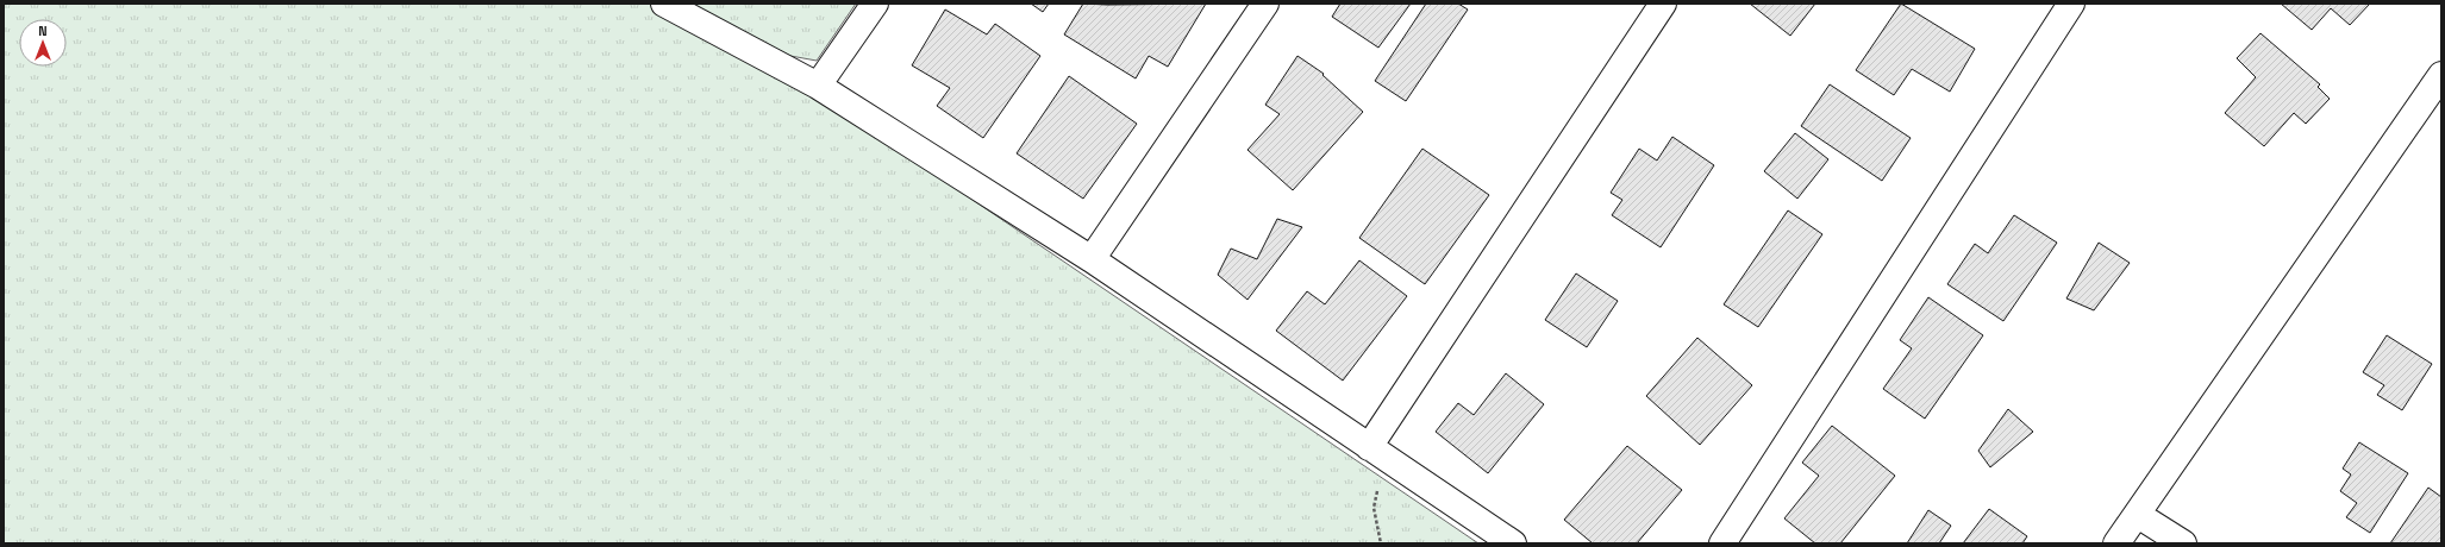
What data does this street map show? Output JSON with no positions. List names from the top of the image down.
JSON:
{
  "north": "top"
}
